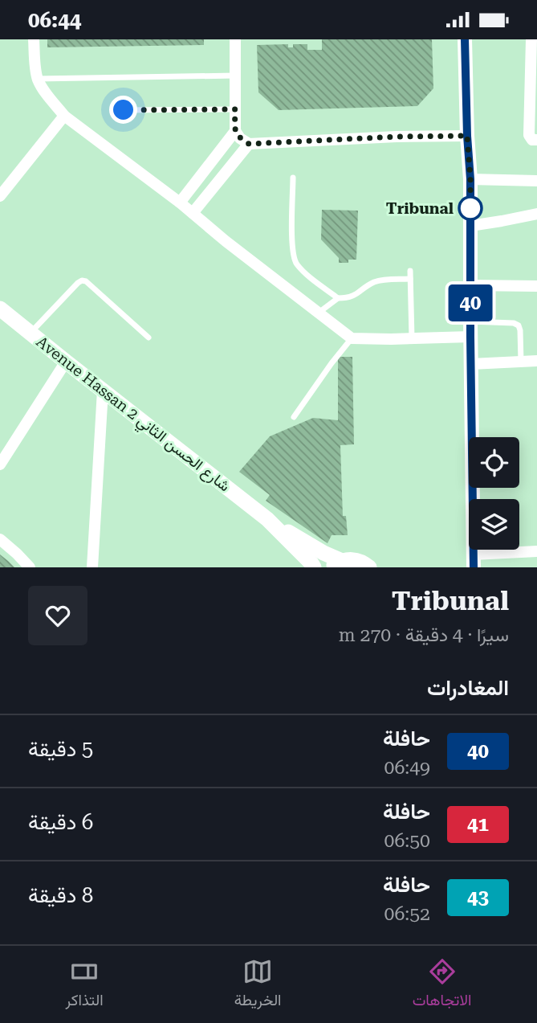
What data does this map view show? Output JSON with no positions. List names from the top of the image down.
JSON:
{
  "streets": {
    "main road": ["Avenue Hassan 2 شارع الحسن الثاني"]
  },
  "places": ["Tribunal"],
  "lines": ["bus line 40"],
  "page": {
    "status": "06:44",
    "on_map": "40",
    "heading": [
      ["Tribunal", "سيرًا · 4 دقيقة · 270 m"],
      "المغادرات"
    ],
    "list": [
      {
        "mark": "40",
        "name": "حافلة",
        "note": "06:49",
        "value": "5 دقيقة"
      },
      {
        "mark": "41",
        "name": "حافلة",
        "note": "06:50",
        "value": "6 دقيقة"
      },
      {
        "mark": "43",
        "name": "حافلة",
        "note": "06:52",
        "value": "8 دقيقة"
      }
    ],
    "tabs": ["الاتجاهات", "الخريطة", "التذاكر"]
  }
}
